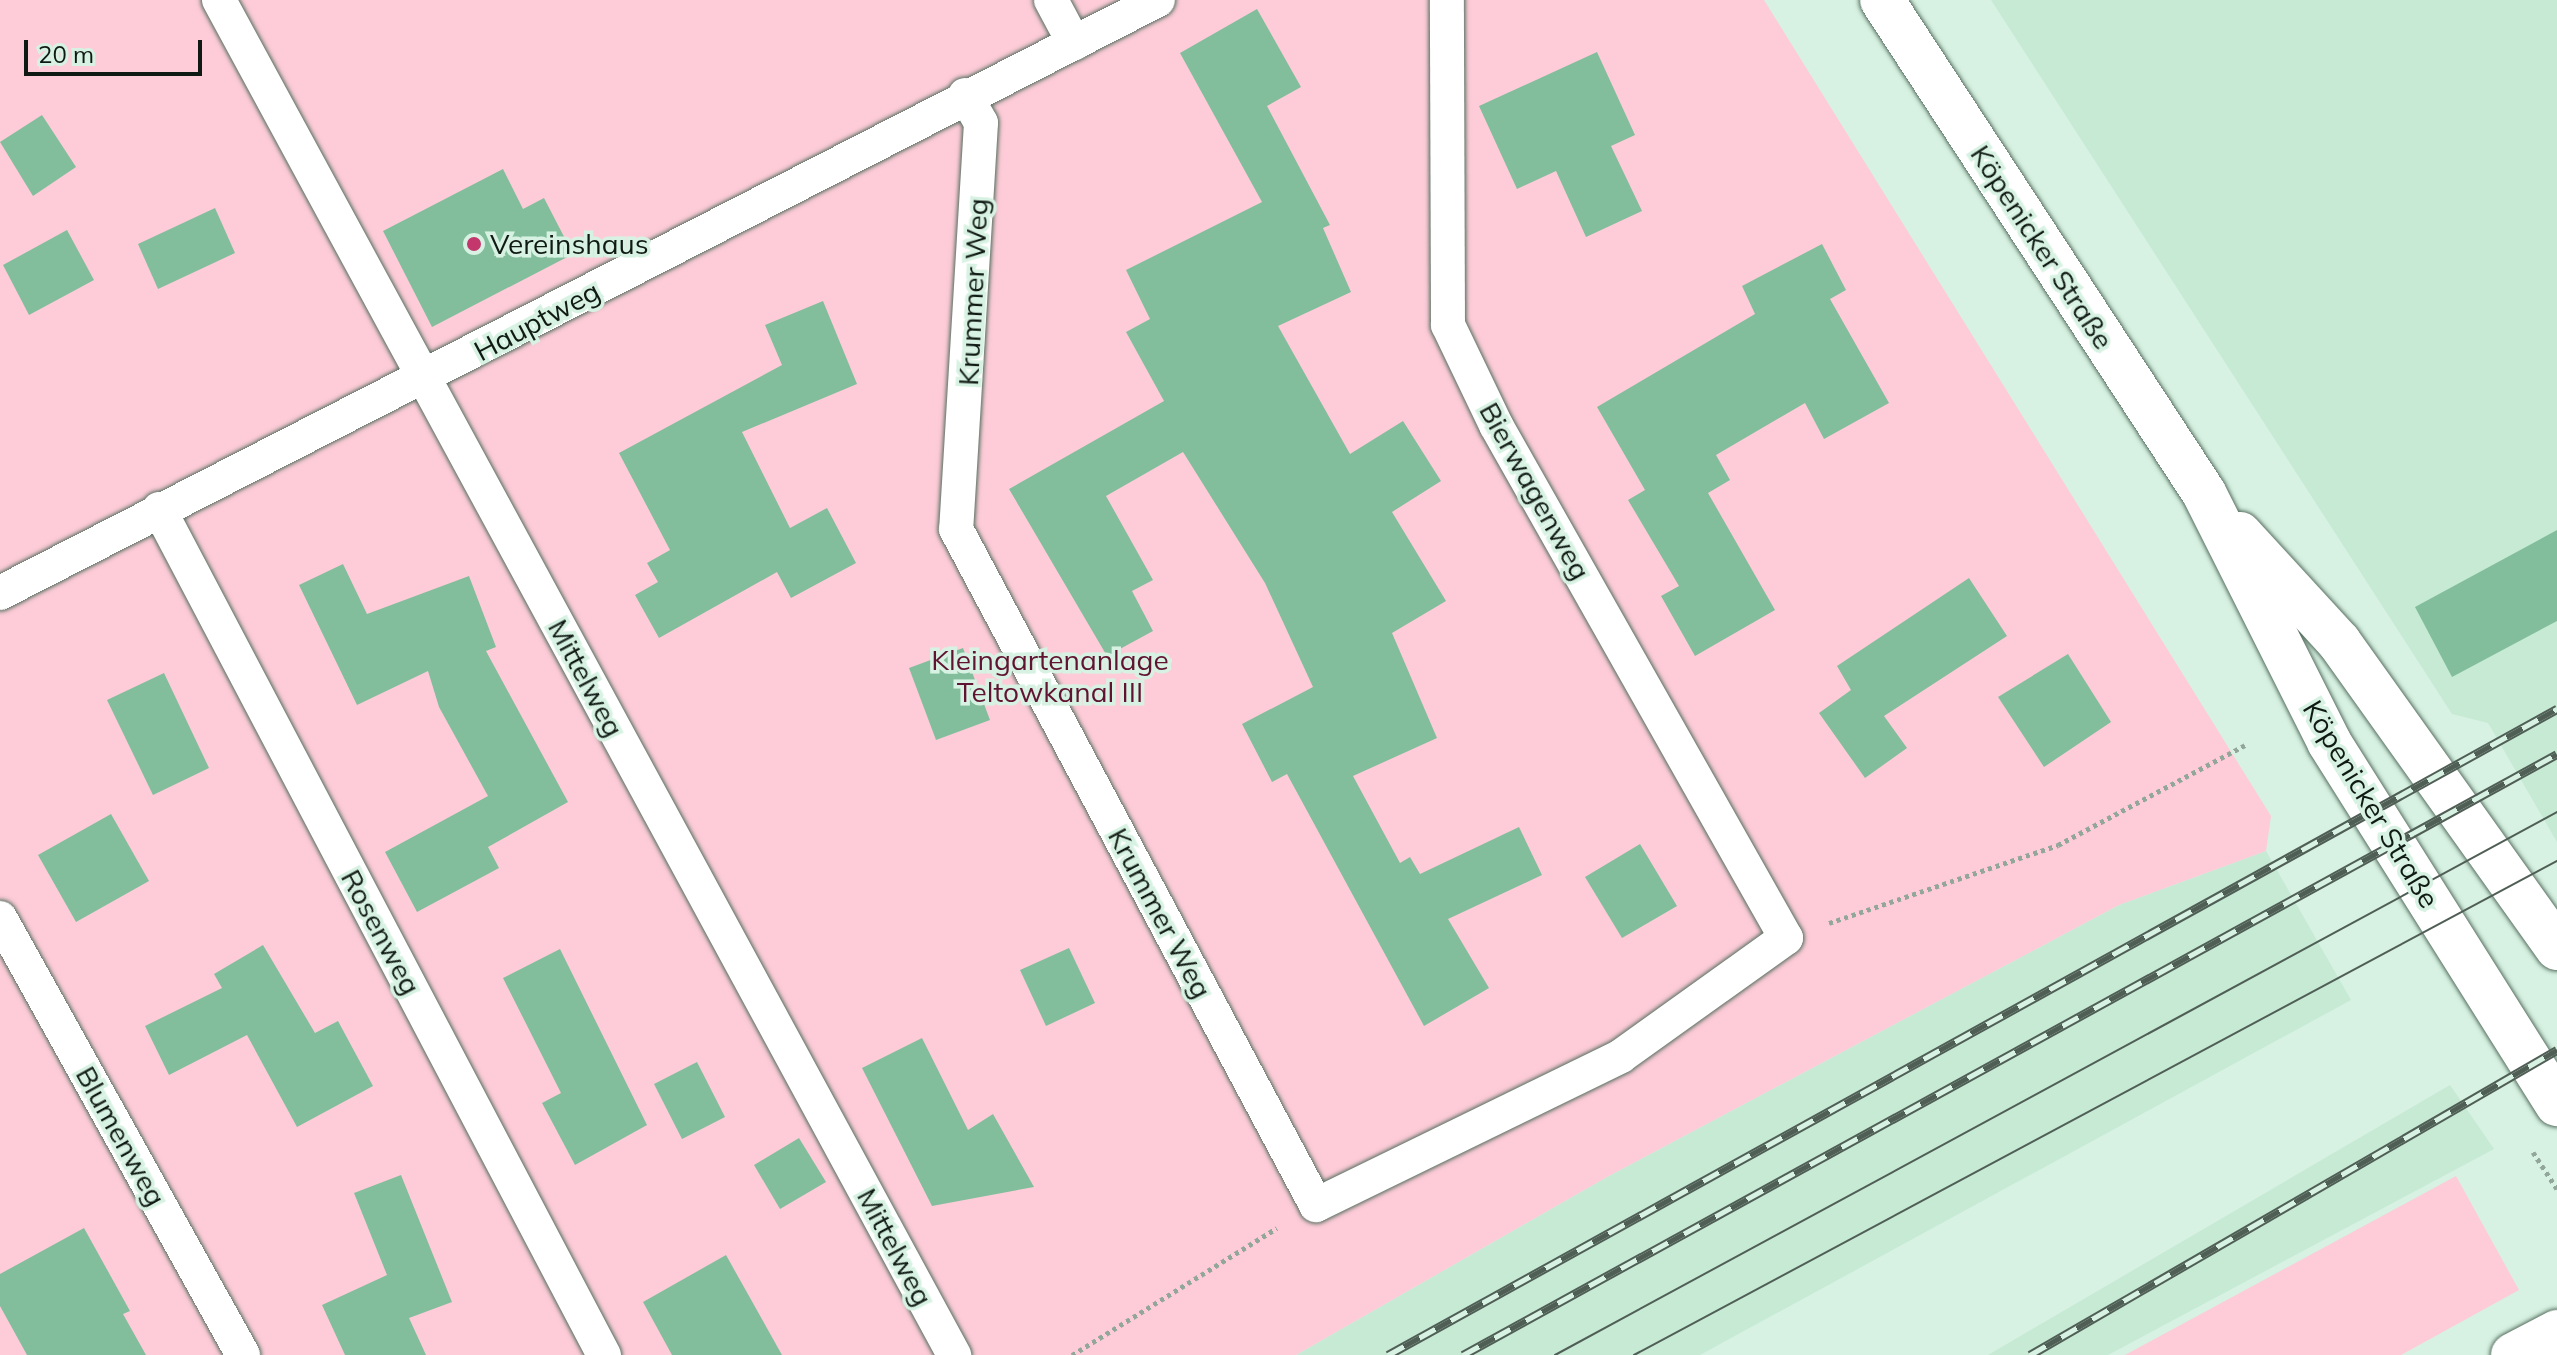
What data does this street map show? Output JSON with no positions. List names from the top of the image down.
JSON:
{
  "streets": {
    "main road": ["Köpenicker Straße"],
    "lane": [
      "Krummer Weg",
      "Hauptweg",
      "Bierwagenweg",
      "Mittelweg",
      "Rosenweg",
      "Blumenweg"
    ]
  },
  "crossings": [
    ["Krummer Weg", "Hauptweg"],
    ["Hauptweg", "Mittelweg"],
    ["Hauptweg", "Rosenweg"]
  ],
  "parks": ["Kleingartenanlage Teltowkanal III"],
  "places": ["Vereinshaus"],
  "scale_bar": "20 m"
}
